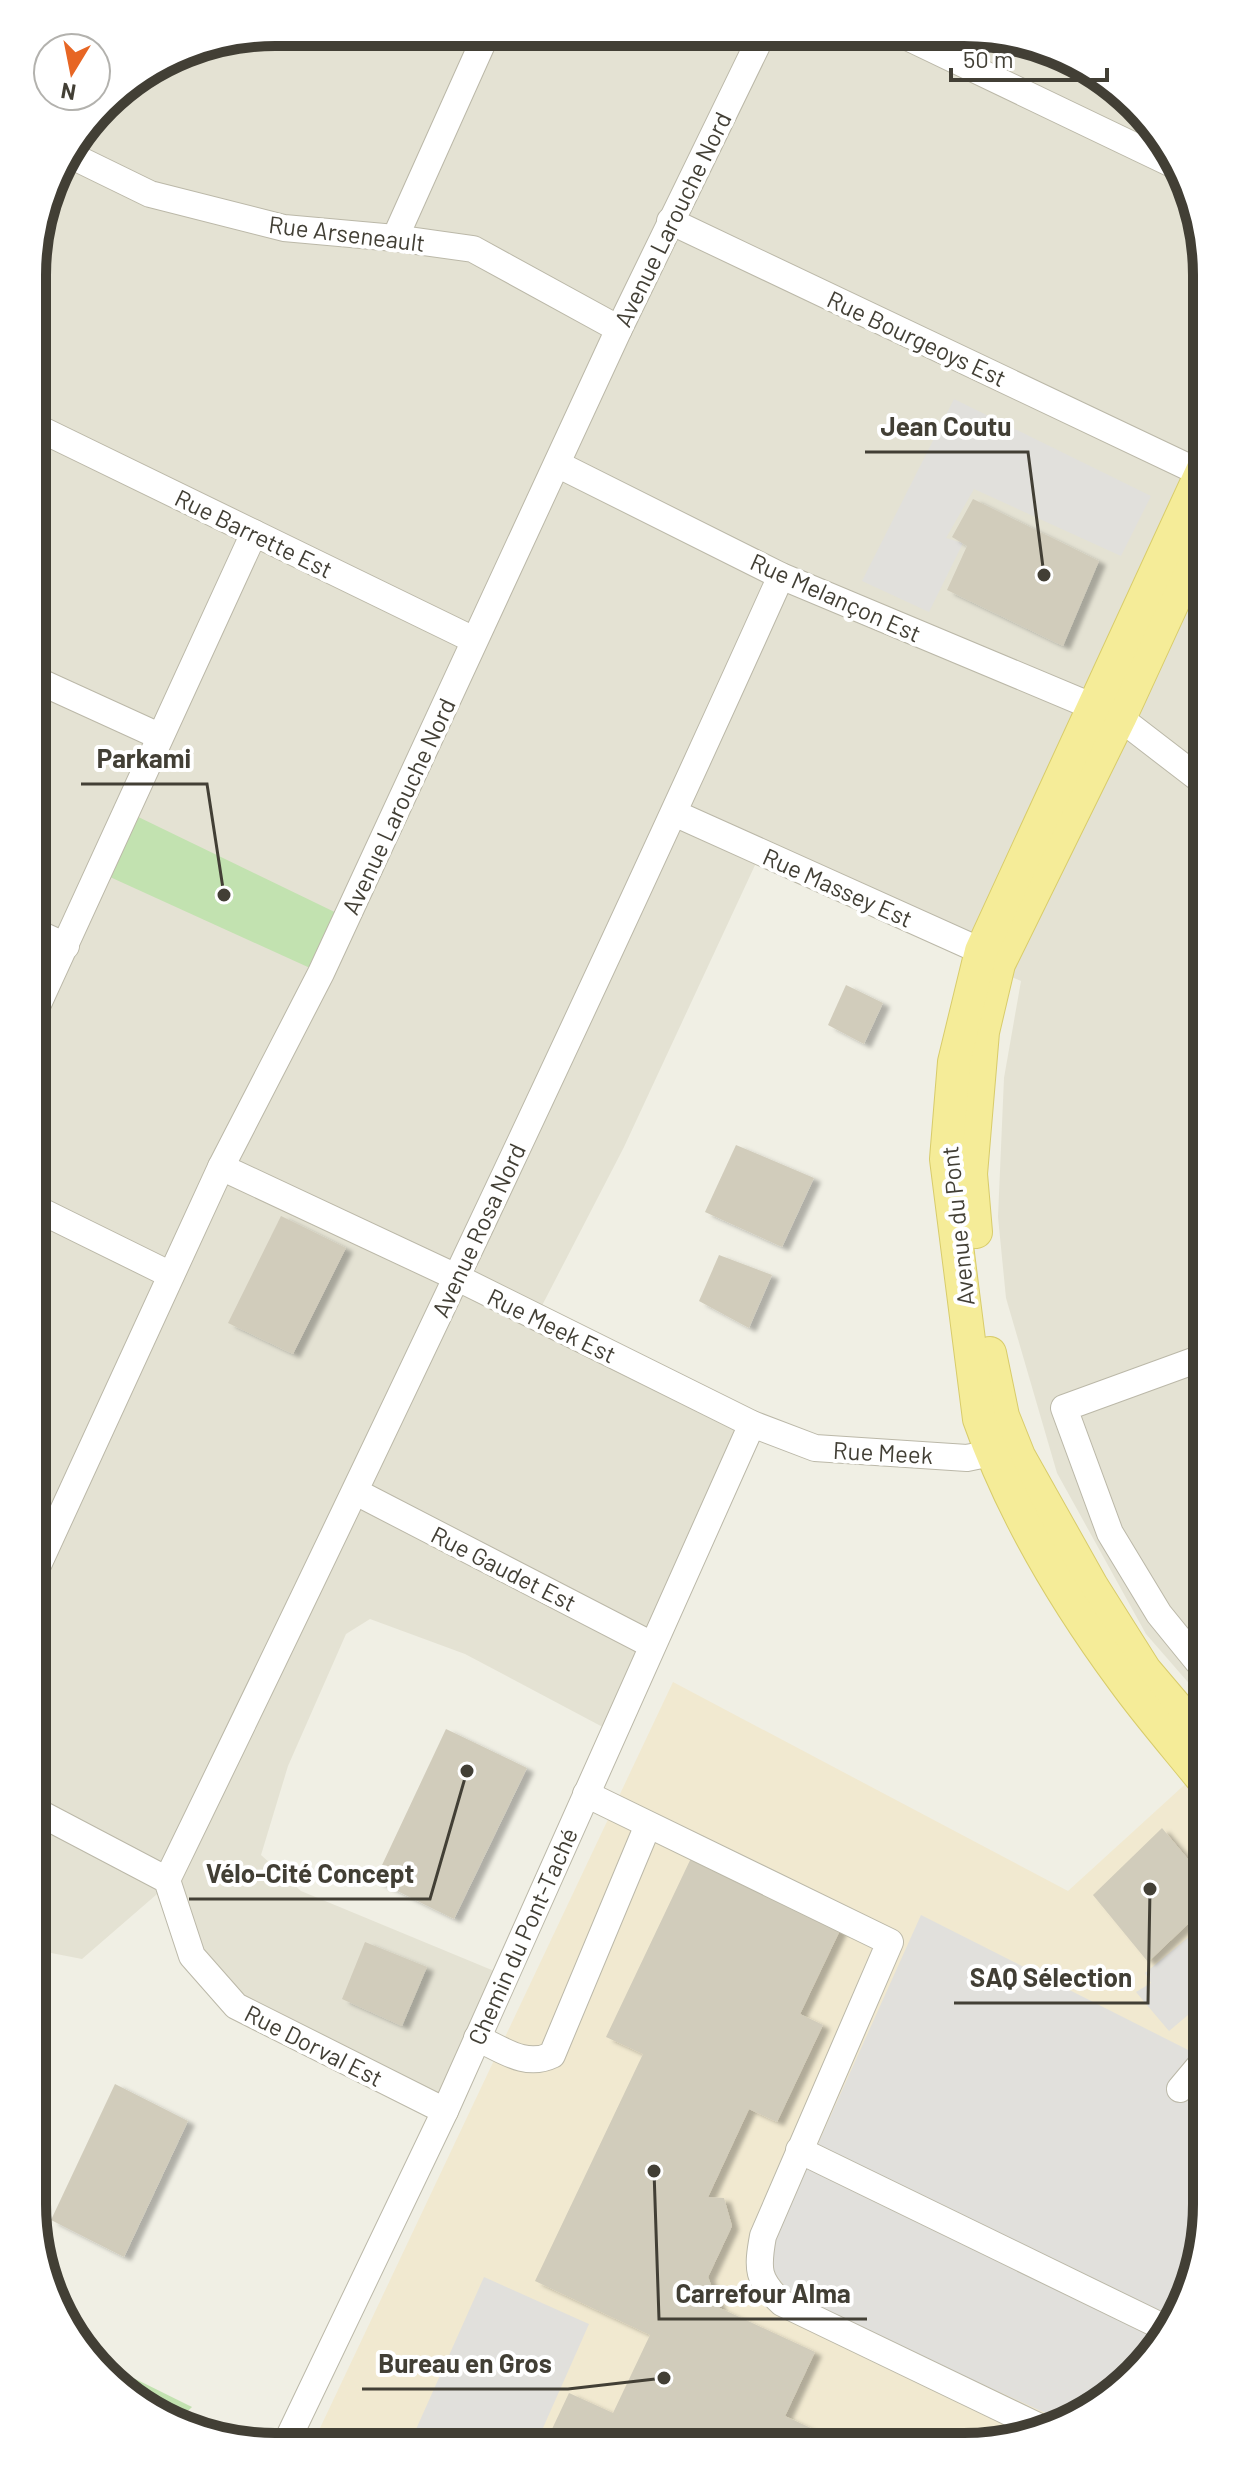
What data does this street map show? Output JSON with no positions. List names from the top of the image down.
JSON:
{
  "streets": {
    "main road": ["Avenue du Pont"],
    "street": [
      "Avenue Larouche Nord",
      "Rue Arseneault",
      "Rue Bourgeoys Est",
      "Rue Barrette Est",
      "Rue Melançon Est",
      "Rue Massey Est",
      "Avenue Rosa Nord",
      "Rue Meek Est",
      "Rue Meek",
      "Rue Gaudet Est",
      "Chemin du Pont-Taché",
      "Rue Dorval Est"
    ]
  },
  "crossings": [
    ["Avenue Larouche Nord", "Rue Arseneault"],
    ["Avenue Larouche Nord", "Rue Bourgeoys Est"],
    ["Avenue Larouche Nord", "Rue Barrette Est"],
    ["Avenue Larouche Nord", "Rue Melançon Est"],
    ["Avenue Larouche Nord", "Rue Meek Est"],
    ["Rue Melançon Est", "Avenue du Pont"],
    ["Rue Melançon Est", "Avenue Rosa Nord"],
    ["Rue Massey Est", "Avenue du Pont"],
    ["Rue Massey Est", "Avenue Rosa Nord"],
    ["Avenue du Pont", "Rue Meek"],
    ["Avenue Rosa Nord", "Rue Meek Est"],
    ["Avenue Rosa Nord", "Rue Gaudet Est"],
    ["Avenue Rosa Nord", "Rue Dorval Est"],
    ["Rue Meek Est", "Rue Meek"],
    ["Rue Meek Est", "Chemin du Pont-Taché"],
    ["Rue Meek", "Chemin du Pont-Taché"],
    ["Rue Gaudet Est", "Chemin du Pont-Taché"],
    ["Chemin du Pont-Taché", "Rue Dorval Est"]
  ],
  "places": [
    "Jean Coutu",
    "Parkami",
    "Vélo-Cité Concept",
    "SAQ Sélection",
    "Carrefour Alma",
    "Bureau en Gros"
  ],
  "scale_bar": "50 m",
  "north": "bottom"
}
